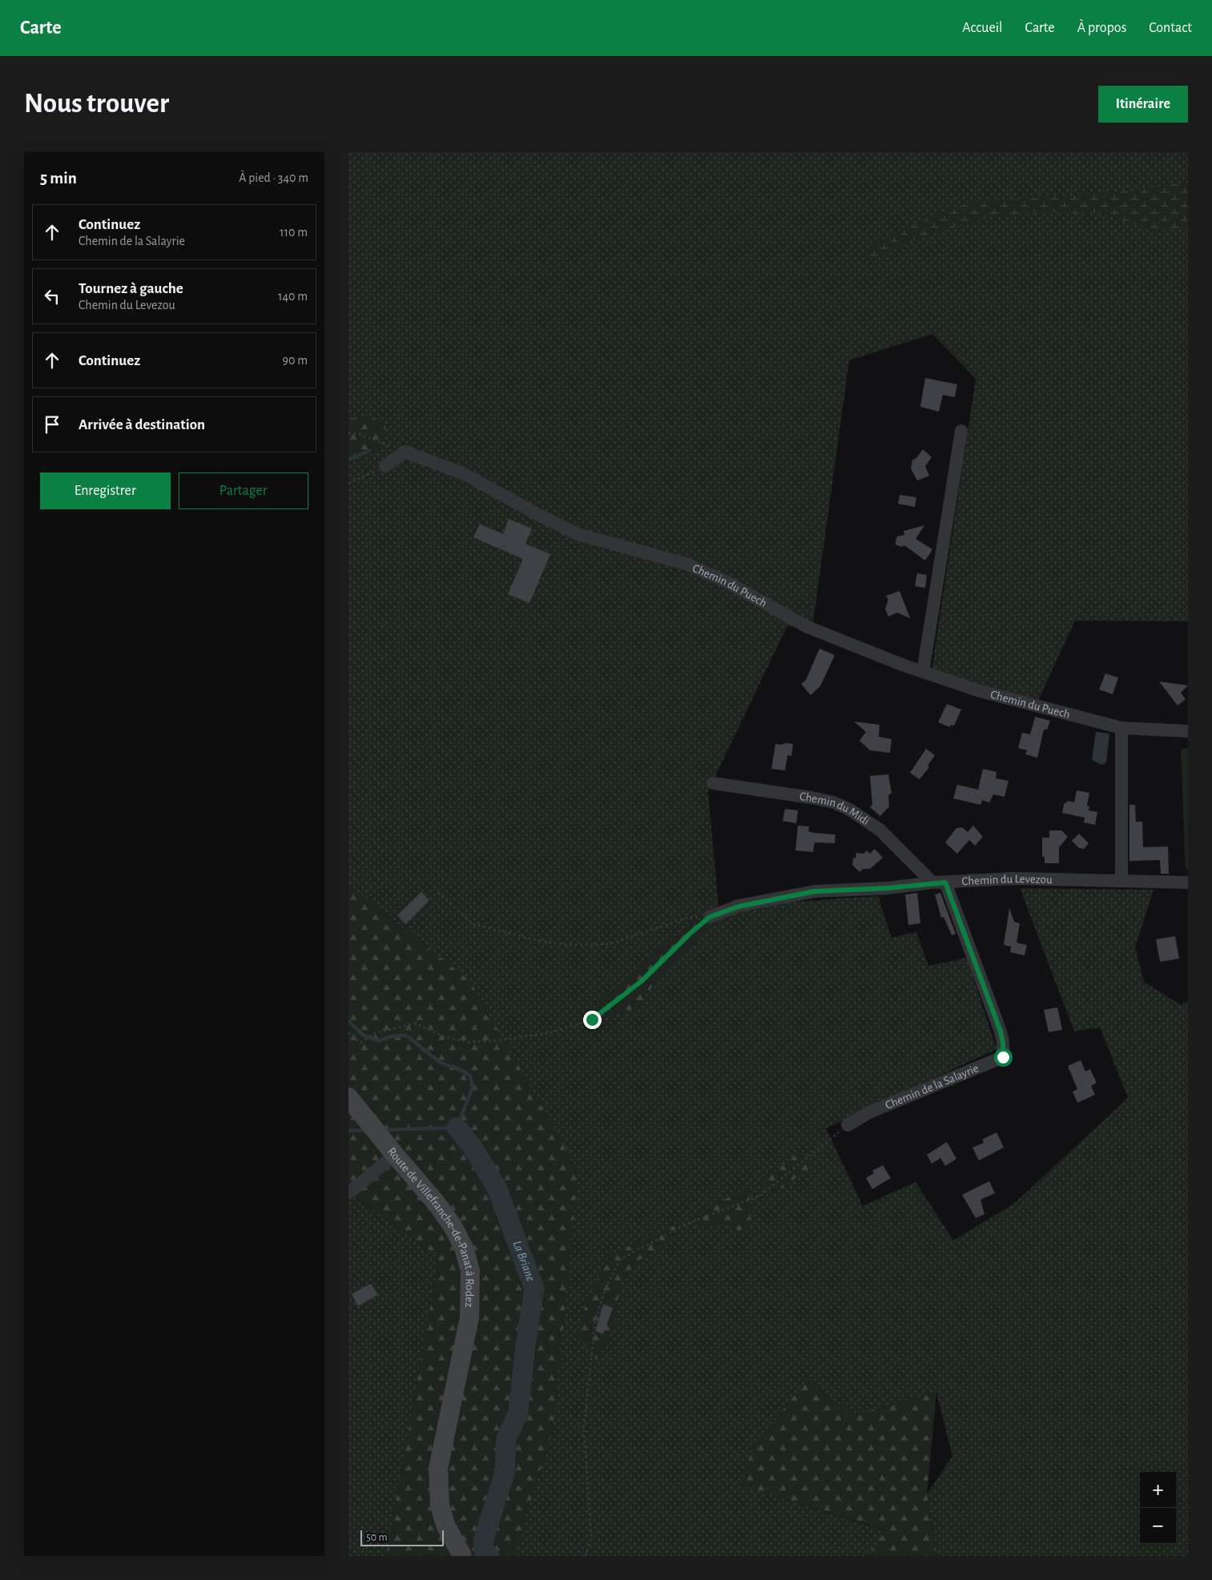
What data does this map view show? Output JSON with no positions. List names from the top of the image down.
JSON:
{
  "streets": {
    "main road": ["Route de Villefranche-de-Panat à Rodez"],
    "street": [
      "Chemin du Puech",
      "Chemin du Midi",
      "Chemin du Levezou",
      "Chemin de la Salayrie"
    ]
  },
  "crossings": [
    ["Chemin du Midi", "Chemin du Levezou"],
    ["Chemin du Midi", "Chemin de la Salayrie"],
    ["Chemin du Levezou", "Chemin de la Salayrie"]
  ],
  "water": ["La Briane"],
  "scale_bar": "50 m",
  "page": {
    "header": "Carte",
    "nav": [
      "Accueil",
      "Carte",
      "À propos",
      "Contact"
    ],
    "buttons": [
      "Itinéraire",
      ["Enregistrer", "Partager"]
    ],
    "title": "Nous trouver",
    "heading": ["5 min", "À pied · 340 m"],
    "list": [
      ["Continuez", "Chemin de la Salayrie", "110 m"],
      ["Tournez à gauche", "Chemin du Levezou", "140 m"],
      ["Continuez", "90 m"],
      "Arrivée à destination"
    ],
    "map_buttons": ["+", "−"],
    "scale": "50 m"
  }
}
